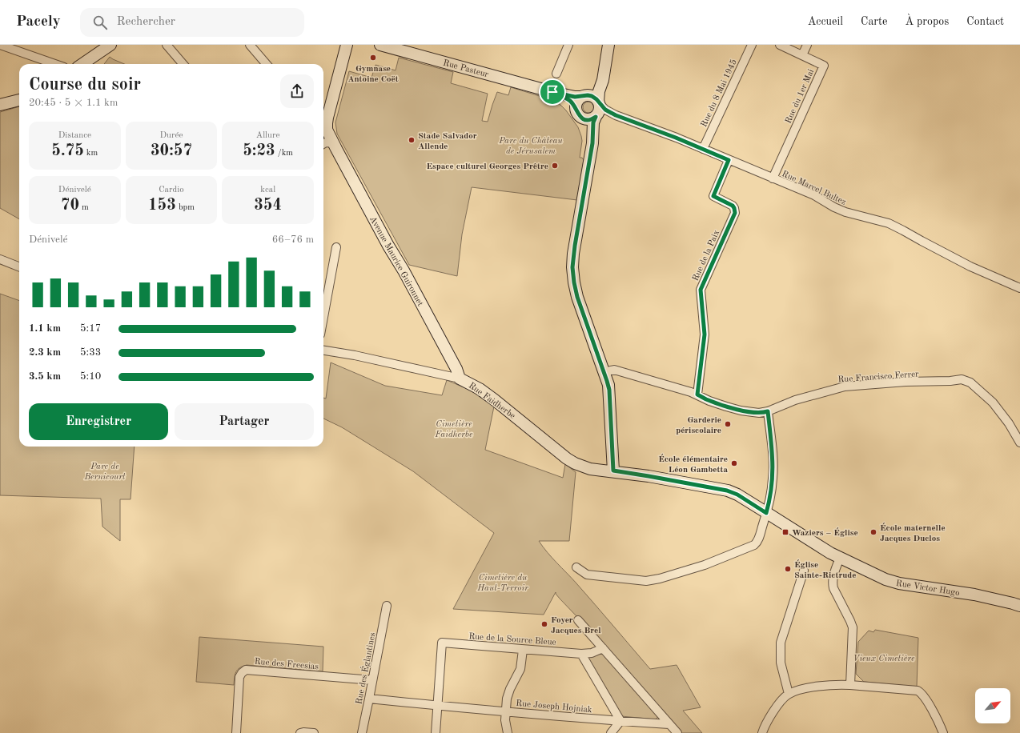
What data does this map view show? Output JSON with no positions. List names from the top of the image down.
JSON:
{
  "streets": {
    "street": [
      "Rue Pasteur",
      "Rue du 8 Mai 1945",
      "Rue du 1er Mai",
      "Rue Marcel Bultez",
      "Rue de la Paix",
      "Avenue Maurice Guironnet",
      "Rue Francisco Ferrer",
      "Rue Faidherbe",
      "Rue Victor Hugo",
      "Rue de la Source Bleue",
      "Rue des Freesias",
      "Rue des Églantines",
      "Rue Joseph Hojniak"
    ]
  },
  "crossings": [
    ["Rue Pasteur", "Rue Marcel Bultez"],
    ["Rue du 8 Mai 1945", "Rue Marcel Bultez"],
    ["Rue du 1er Mai", "Rue Marcel Bultez"],
    ["Rue Marcel Bultez", "Rue de la Paix"],
    ["Rue de la Paix", "Rue Francisco Ferrer"],
    ["Avenue Maurice Guironnet", "Rue Faidherbe"],
    ["Rue Faidherbe", "Rue Victor Hugo"],
    ["Rue de la Source Bleue", "Rue Joseph Hojniak"],
    ["Rue des Freesias", "Rue des Églantines"],
    ["Rue des Églantines", "Rue Joseph Hojniak"]
  ],
  "parks": [
    "Parc du Château de Jérusalem",
    "Cimetière Faidherbe",
    "Parc de Bernicourt",
    "Cimetière du Haut-Terroir",
    "Vieux Cimetière"
  ],
  "places": {
    "other": [
      "Gymnase Antoine Coët",
      "Stade Salvador Allende",
      "Espace culturel Georges Prêtre",
      "Garderie périscolaire",
      "École élémentaire Léon Gambetta",
      "École maternelle Jacques Duclos",
      "Église Sainte-Rictrude",
      "Foyer Jacques Brel"
    ],
    "transit": ["Waziers – Église"]
  },
  "north": "top right",
  "page": {
    "header": "Pacely",
    "search": "Rechercher",
    "nav": [
      "Accueil",
      "Carte",
      "À propos",
      "Contact"
    ],
    "heading": ["Course du soir", "20:45 · 5 × 1.1 km"],
    "stats": [
      ["Distance", "5.75 km"],
      ["Durée", "30:57"],
      ["Allure", "5:23 /km"],
      ["Dénivelé", "70 m"],
      ["Cardio", "153 bpm"],
      ["kcal", "354"]
    ],
    "chart": ["Dénivelé", "66–76 m"],
    "list": [
      {
        "name": "1.1 km",
        "note": "5:17"
      },
      {
        "name": "2.3 km",
        "note": "5:33"
      },
      {
        "name": "3.5 km",
        "note": "5:10"
      }
    ],
    "buttons": ["Enregistrer", "Partager"]
  }
}
